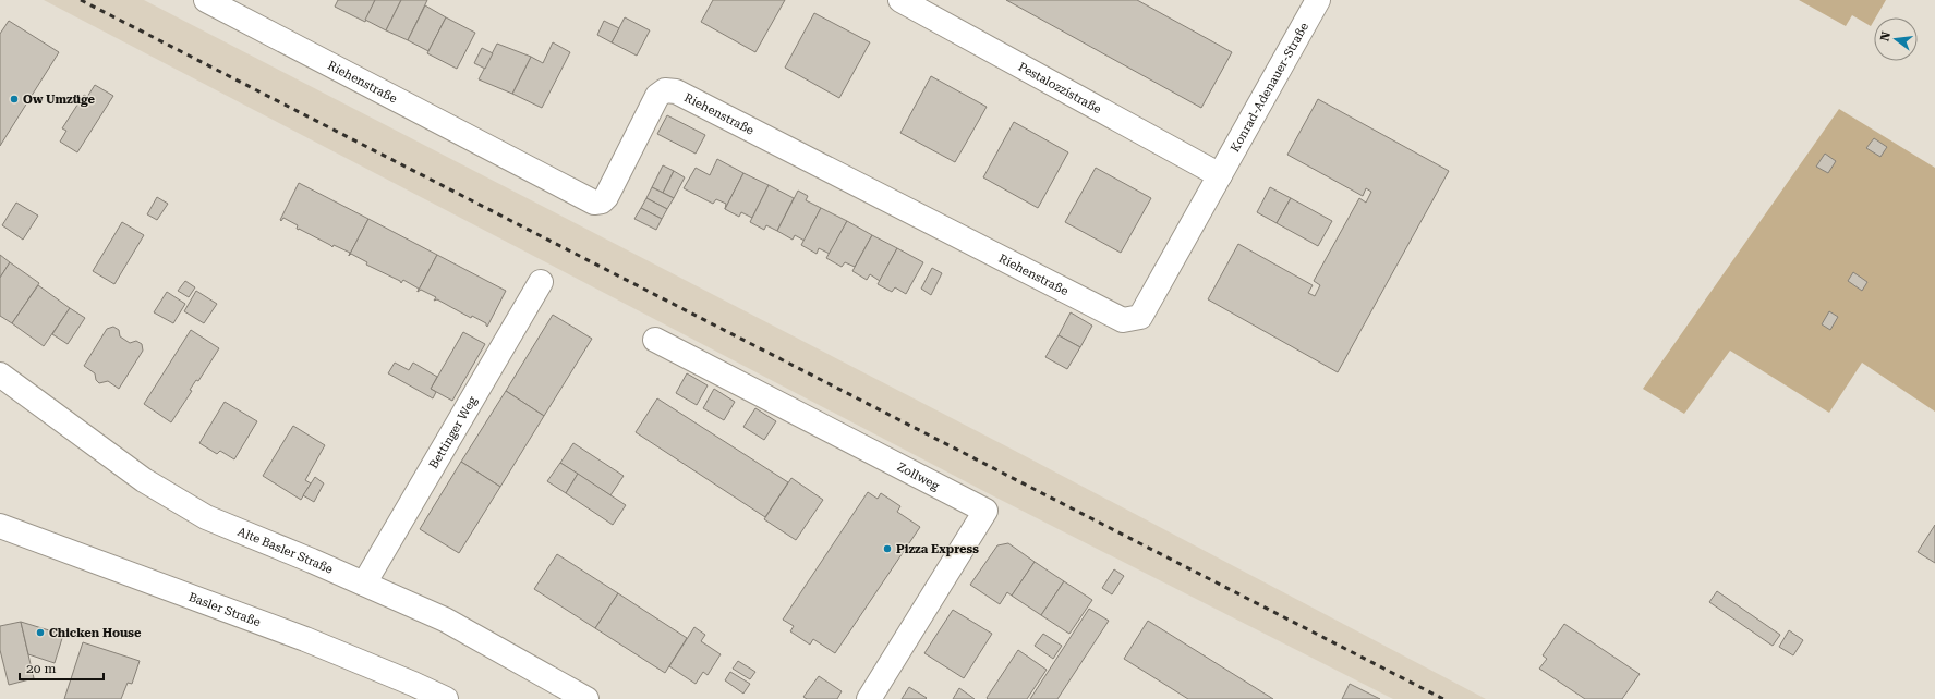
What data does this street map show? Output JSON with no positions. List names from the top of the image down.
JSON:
{
  "streets": {
    "street": [
      "Riehenstraße",
      "Pestalozzistraße",
      "Konrad-Adenauer-Straße",
      "Bettinger Weg",
      "Zollweg",
      "Alte Basler Straße",
      "Basler Straße"
    ]
  },
  "crossings": [
    ["Riehenstraße", "Pestalozzistraße"],
    ["Riehenstraße", "Konrad-Adenauer-Straße"],
    ["Pestalozzistraße", "Konrad-Adenauer-Straße"],
    ["Bettinger Weg", "Alte Basler Straße"]
  ],
  "places": ["Ow Umzüge", "Pizza Express", "Chicken House"],
  "scale_bar": "20 m",
  "north": "left"
}
